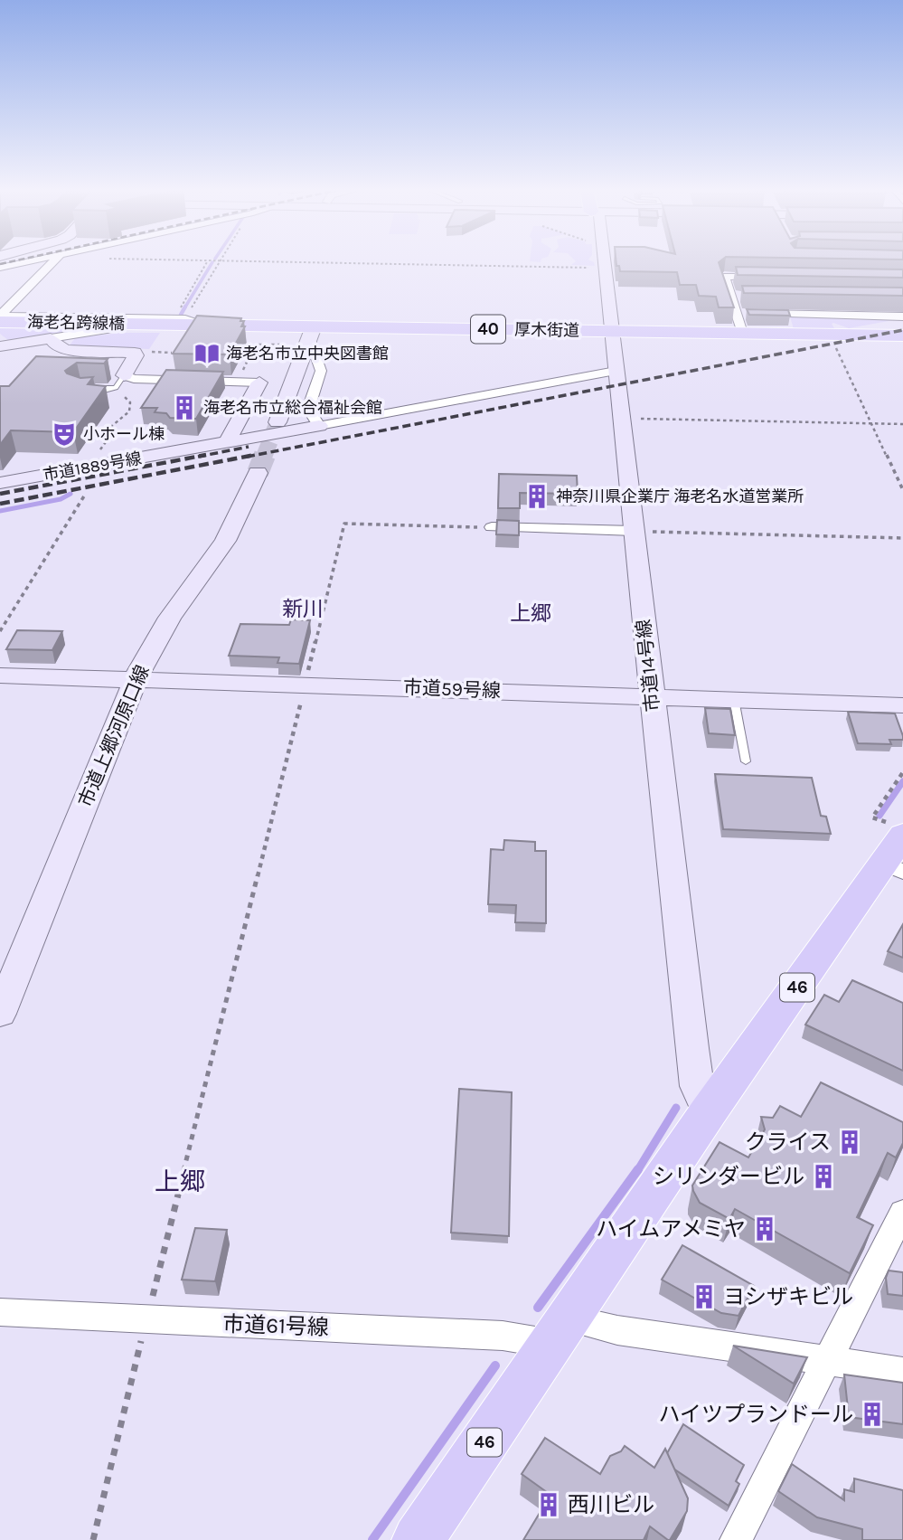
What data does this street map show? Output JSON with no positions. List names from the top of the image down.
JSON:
{
  "streets": {
    "main road": [
      "海老名跨線橋",
      "40",
      "厚木街道",
      "46"
    ],
    "street": [
      "市道1889号線",
      "市道14号線",
      "市道59号線",
      "市道上郷河原口線",
      "市道61号線"
    ]
  },
  "crossings": [
    ["海老名跨線橋", "厚木街道"],
    ["厚木街道", "市道14号線"],
    ["市道14号線", "市道59号線"],
    ["市道14号線", "46"],
    ["市道59号線", "市道上郷河原口線"],
    ["46", "市道61号線"]
  ],
  "districts": ["新川", "上郷", "上郷"],
  "places": {
    "library": ["海老名市立中央図書館"],
    "building": [
      "海老名市立総合福祉会館",
      "神奈川県企業庁 海老名水道営業所",
      "クライス",
      "シリンダービル",
      "ハイムアメミヤ",
      "ヨシザキビル",
      "ハイツプランドール",
      "西川ビル"
    ],
    "theatre": ["小ホール棟"]
  }
}
